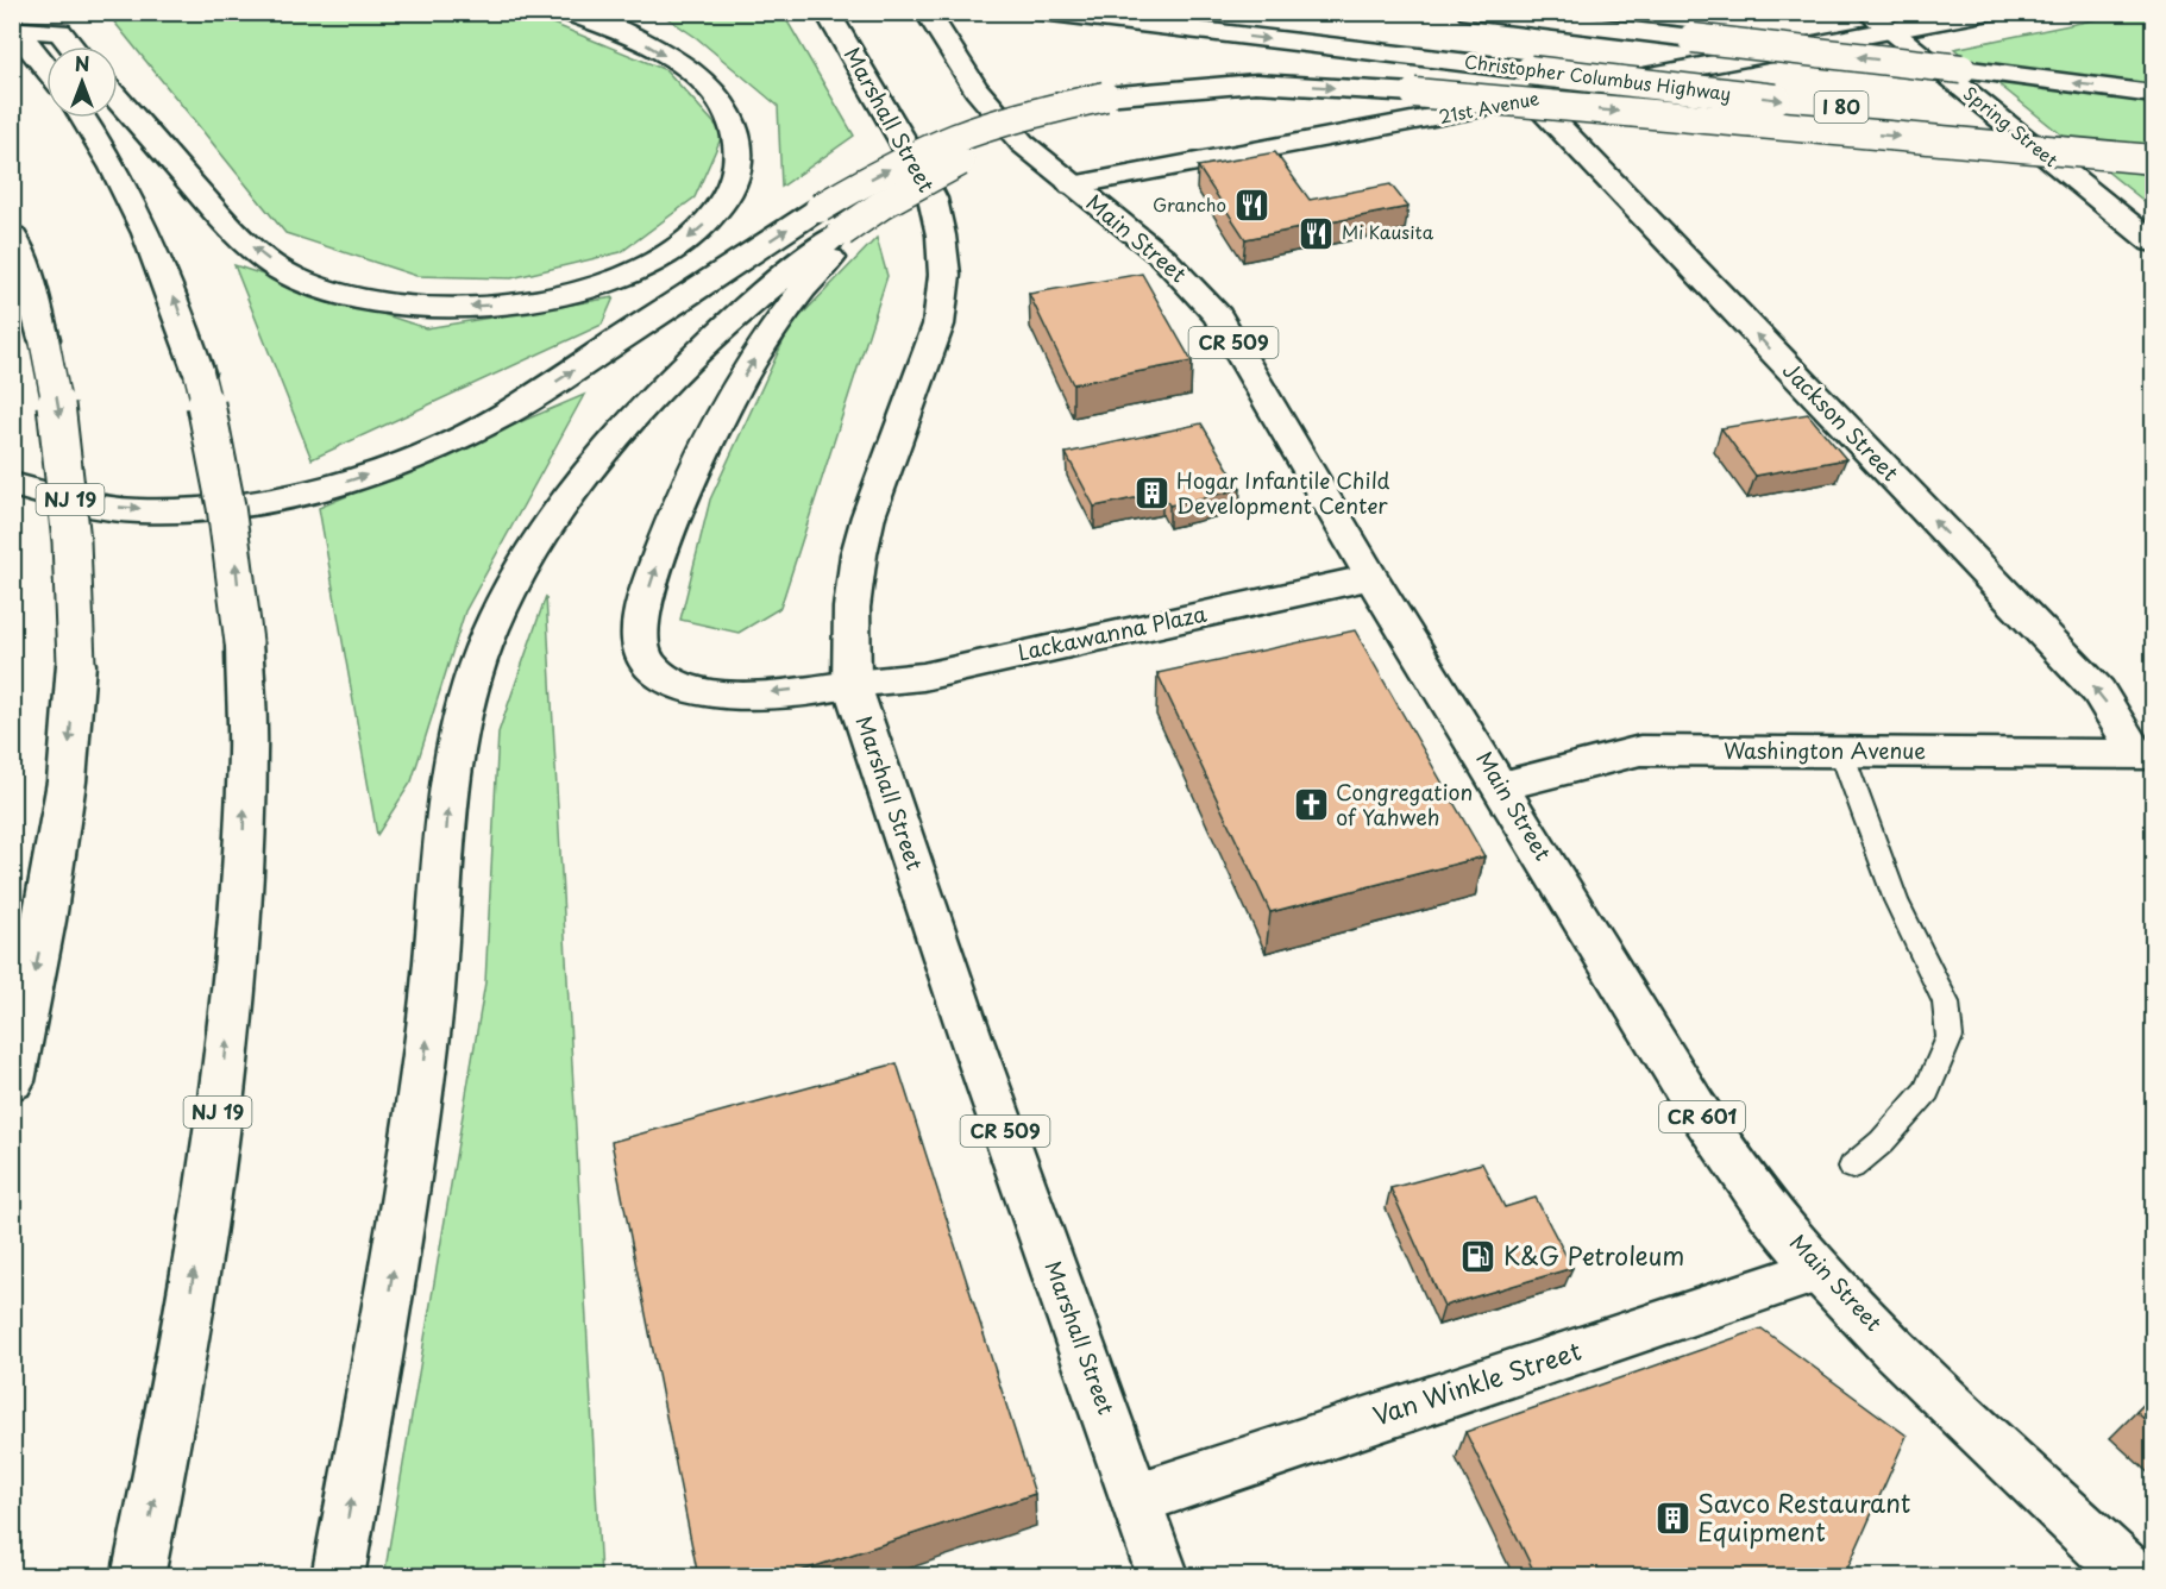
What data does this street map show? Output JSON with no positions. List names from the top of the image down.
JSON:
{
  "streets": {
    "main road": [
      "Christopher Columbus Highway",
      "I 80",
      "21st Avenue",
      "Marshall Street",
      "Spring Street",
      "Main Street",
      "CR 509",
      "Jackson Street",
      "NJ 19",
      "Lackawanna Plaza",
      "Washington Avenue",
      "CR 601",
      "Van Winkle Street"
    ]
  },
  "crossings": [
    ["21st Avenue", "Spring Street"],
    ["21st Avenue", "Main Street"],
    ["21st Avenue", "Jackson Street"],
    ["Marshall Street", "Lackawanna Plaza"],
    ["Marshall Street", "Van Winkle Street"],
    ["Main Street", "Lackawanna Plaza"],
    ["Main Street", "Washington Avenue"],
    ["Main Street", "Van Winkle Street"],
    ["Jackson Street", "Washington Avenue"]
  ],
  "one_way": ["Jackson Street"],
  "places": {
    "restaurant": ["Grancho", "Mi Kausita"],
    "building": ["Hogar Infantile Child Development Center", "Savco Restaurant Equipment"],
    "church": ["Congregation of Yahweh"],
    "fuel station": ["K&G Petroleum"]
  },
  "north": "top"
}
